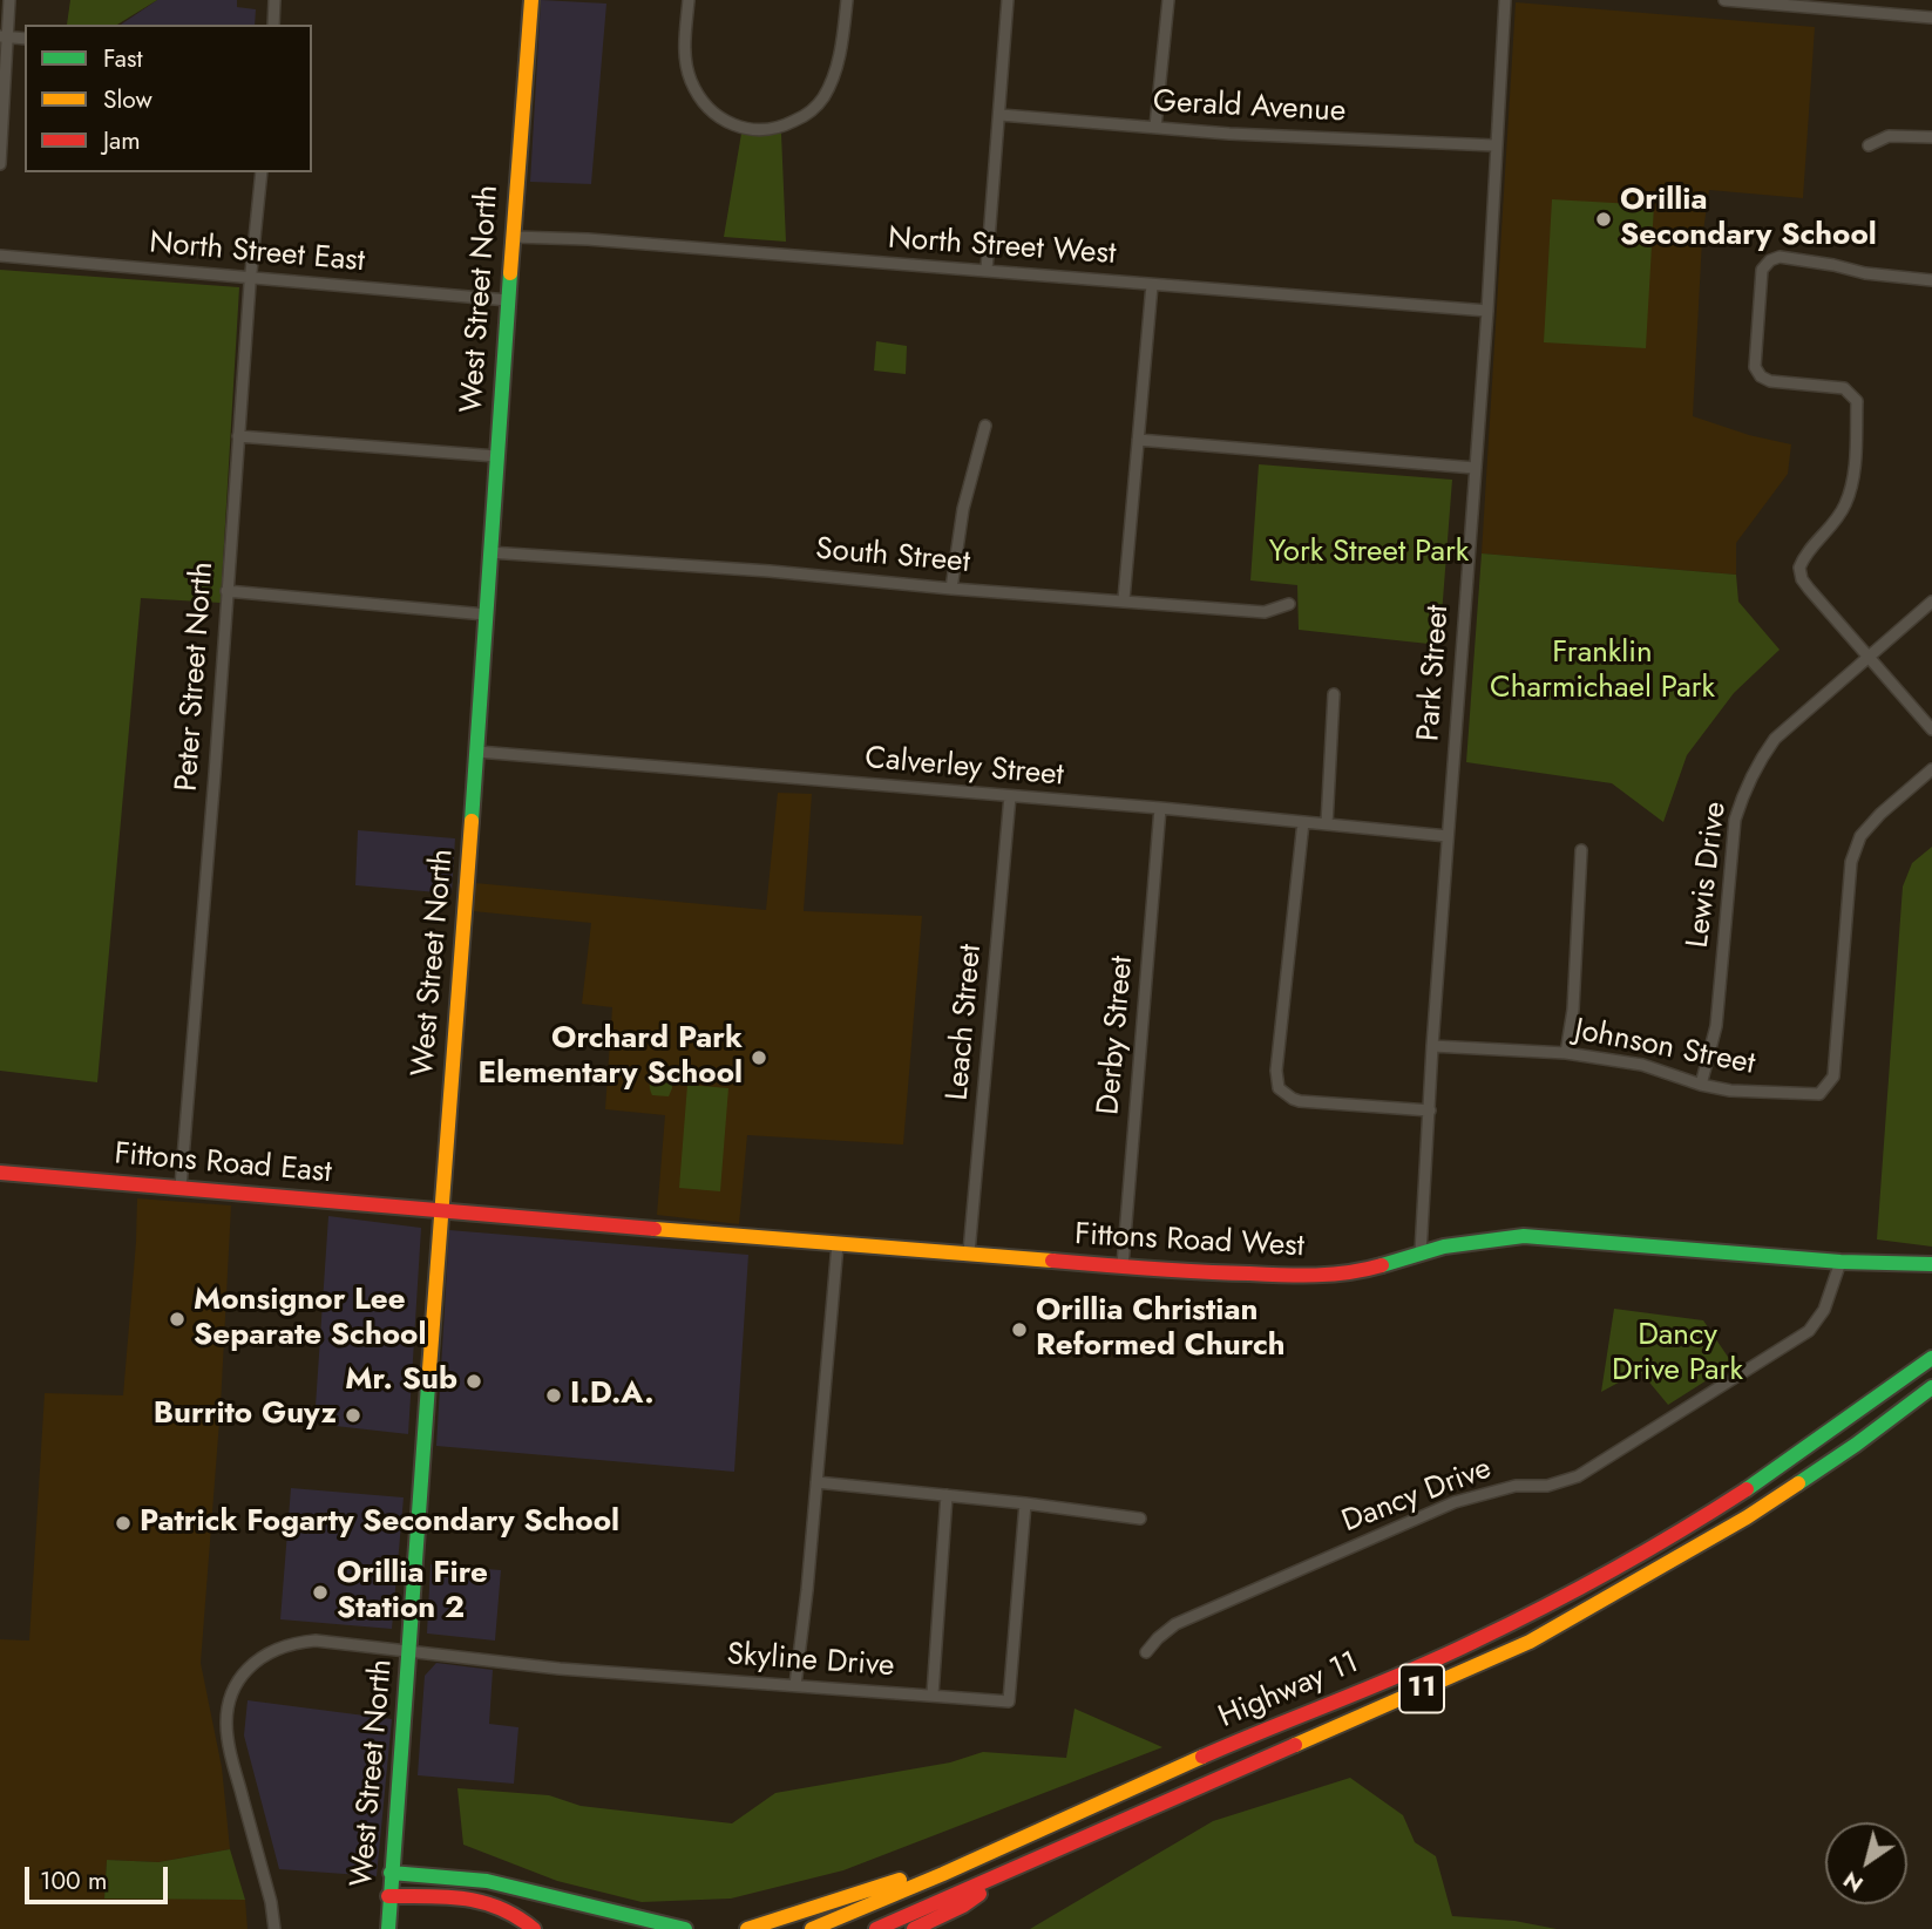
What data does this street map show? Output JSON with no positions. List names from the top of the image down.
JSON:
{
  "streets": {
    "main road": [
      "West Street North",
      "Fittons Road East",
      "Fittons Road West",
      "11",
      "Highway 11"
    ],
    "street": [
      "Gerald Avenue",
      "North Street West",
      "North Street East",
      "South Street",
      "Park Street",
      "Peter Street North",
      "Calverley Street",
      "Lewis Drive",
      "Leach Street",
      "Derby Street",
      "Johnson Street",
      "Dancy Drive",
      "Skyline Drive"
    ]
  },
  "crossings": [
    ["Gerald Avenue", "Park Street"],
    ["North Street West", "West Street North"],
    ["North Street West", "Park Street"],
    ["North Street East", "West Street North"],
    ["North Street East", "Peter Street North"],
    ["West Street North", "South Street"],
    ["West Street North", "Calverley Street"],
    ["West Street North", "Fittons Road East"],
    ["West Street North", "Fittons Road West"],
    ["West Street North", "Skyline Drive"],
    ["Park Street", "Calverley Street"],
    ["Park Street", "Johnson Street"],
    ["Park Street", "Fittons Road West"],
    ["Peter Street North", "Fittons Road East"],
    ["Calverley Street", "Leach Street"],
    ["Calverley Street", "Derby Street"],
    ["Lewis Drive", "Johnson Street"],
    ["Leach Street", "Fittons Road West"],
    ["Derby Street", "Fittons Road West"],
    ["Fittons Road East", "Fittons Road West"],
    ["Fittons Road West", "Dancy Drive"]
  ],
  "parks": ["York Street Park", "Franklin Charmichael Park", "Dancy Drive Park"],
  "places": [
    "Orillia Secondary School",
    "Orchard Park Elementary School",
    "Monsignor Lee Separate School",
    "Orillia Christian Reformed Church",
    "Mr. Sub",
    "I.D.A.",
    "Burrito Guyz",
    "Patrick Fogarty Secondary School",
    "Orillia Fire Station 2"
  ],
  "legend": ["Fast", "Slow", "Jam"],
  "scale_bar": "100 m",
  "north": "bottom left"
}
